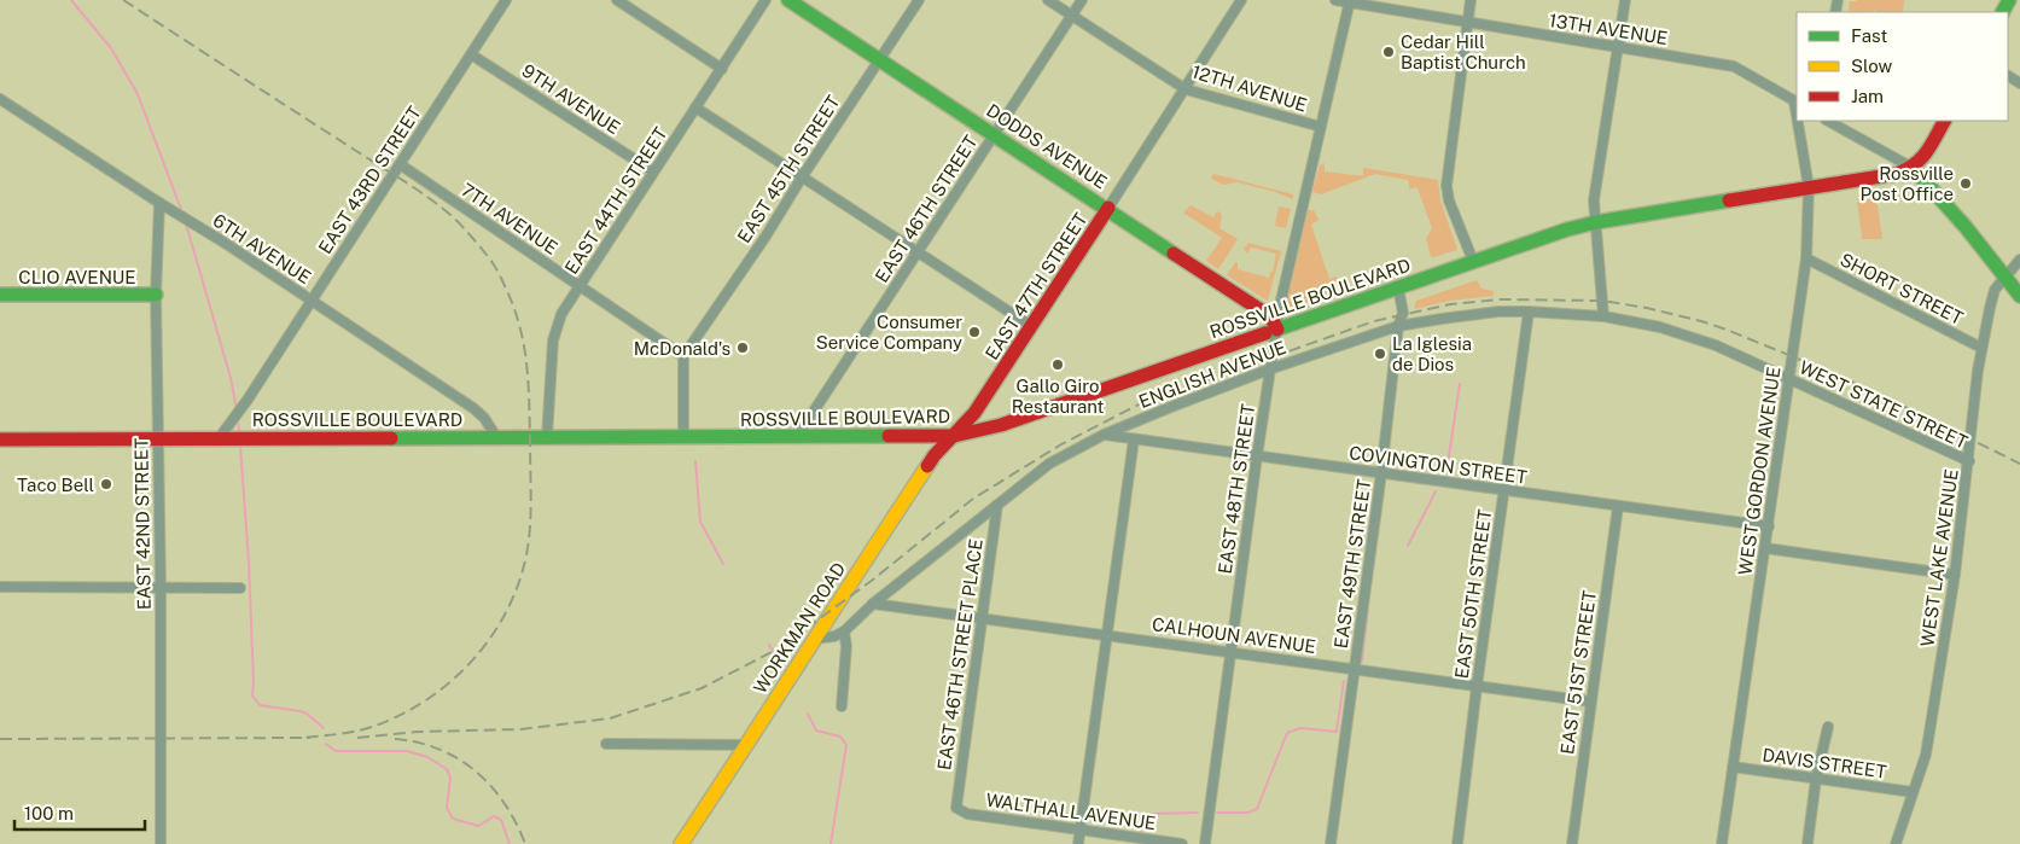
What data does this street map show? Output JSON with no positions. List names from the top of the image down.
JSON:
{
  "streets": {
    "main road": [
      "DODDS AVENUE",
      "CLIO AVENUE",
      "EAST 47TH STREET",
      "ROSSVILLE BOULEVARD",
      "WORKMAN ROAD"
    ],
    "street": [
      "13TH AVENUE",
      "12TH AVENUE",
      "9TH AVENUE",
      "EAST 45TH STREET",
      "EAST 43RD STREET",
      "EAST 44TH STREET",
      "EAST 46TH STREET",
      "7TH AVENUE",
      "6TH AVENUE",
      "SHORT STREET",
      "ENGLISH AVENUE",
      "WEST STATE STREET",
      "COVINGTON STREET",
      "WEST GORDON AVENUE",
      "EAST 48TH STREET",
      "EAST 42ND STREET",
      "WEST LAKE AVENUE",
      "EAST 49TH STREET",
      "EAST 50TH STREET",
      "CALHOUN AVENUE",
      "EAST 46TH STREET PLACE",
      "EAST 51ST STREET",
      "DAVIS STREET",
      "WALTHALL AVENUE"
    ]
  },
  "crossings": [
    ["13TH AVENUE", "EAST 48TH STREET"],
    ["12TH AVENUE", "EAST 46TH STREET"],
    ["12TH AVENUE", "EAST 47TH STREET"],
    ["12TH AVENUE", "EAST 48TH STREET"],
    ["9TH AVENUE", "EAST 43RD STREET"],
    ["9TH AVENUE", "EAST 44TH STREET"],
    ["DODDS AVENUE", "EAST 45TH STREET"],
    ["DODDS AVENUE", "EAST 46TH STREET"],
    ["DODDS AVENUE", "EAST 47TH STREET"],
    ["DODDS AVENUE", "ROSSVILLE BOULEVARD"],
    ["DODDS AVENUE", "EAST 48TH STREET"],
    ["EAST 45TH STREET", "7TH AVENUE"],
    ["EAST 43RD STREET", "7TH AVENUE"],
    ["EAST 43RD STREET", "6TH AVENUE"],
    ["EAST 43RD STREET", "ROSSVILLE BOULEVARD"],
    ["EAST 44TH STREET", "7TH AVENUE"],
    ["EAST 44TH STREET", "ROSSVILLE BOULEVARD"],
    ["EAST 46TH STREET", "ROSSVILLE BOULEVARD"],
    ["6TH AVENUE", "ROSSVILLE BOULEVARD"],
    ["6TH AVENUE", "EAST 42ND STREET"],
    ["CLIO AVENUE", "EAST 42ND STREET"],
    ["EAST 47TH STREET", "ROSSVILLE BOULEVARD"],
    ["EAST 47TH STREET", "WORKMAN ROAD"],
    ["SHORT STREET", "WEST GORDON AVENUE"],
    ["SHORT STREET", "WEST LAKE AVENUE"],
    ["ROSSVILLE BOULEVARD", "WEST GORDON AVENUE"],
    ["ROSSVILLE BOULEVARD", "EAST 48TH STREET"],
    ["ROSSVILLE BOULEVARD", "EAST 42ND STREET"],
    ["ROSSVILLE BOULEVARD", "EAST 49TH STREET"],
    ["ROSSVILLE BOULEVARD", "WORKMAN ROAD"],
    ["ENGLISH AVENUE", "WEST STATE STREET"],
    ["ENGLISH AVENUE", "COVINGTON STREET"],
    ["ENGLISH AVENUE", "EAST 48TH STREET"],
    ["ENGLISH AVENUE", "EAST 49TH STREET"],
    ["ENGLISH AVENUE", "EAST 50TH STREET"],
    ["ENGLISH AVENUE", "WORKMAN ROAD"],
    ["ENGLISH AVENUE", "CALHOUN AVENUE"],
    ["ENGLISH AVENUE", "EAST 46TH STREET PLACE"],
    ["WEST STATE STREET", "WEST GORDON AVENUE"],
    ["WEST STATE STREET", "WEST LAKE AVENUE"],
    ["COVINGTON STREET", "WEST GORDON AVENUE"],
    ["COVINGTON STREET", "EAST 48TH STREET"],
    ["COVINGTON STREET", "EAST 49TH STREET"],
    ["COVINGTON STREET", "EAST 50TH STREET"],
    ["COVINGTON STREET", "EAST 51ST STREET"],
    ["WEST GORDON AVENUE", "DAVIS STREET"],
    ["EAST 48TH STREET", "CALHOUN AVENUE"],
    ["WEST LAKE AVENUE", "DAVIS STREET"],
    ["EAST 49TH STREET", "CALHOUN AVENUE"],
    ["EAST 50TH STREET", "CALHOUN AVENUE"],
    ["CALHOUN AVENUE", "EAST 46TH STREET PLACE"],
    ["CALHOUN AVENUE", "EAST 51ST STREET"],
    ["EAST 46TH STREET PLACE", "WALTHALL AVENUE"]
  ],
  "places": [
    "Cedar Hill Baptist Church",
    "Rossville Post Office",
    "Consumer Service Company",
    "McDonald's",
    "La Iglesia de Dios",
    "Gallo Giro Restaurant",
    "Taco Bell"
  ],
  "legend": ["Fast", "Slow", "Jam"],
  "scale_bar": "100 m"
}
